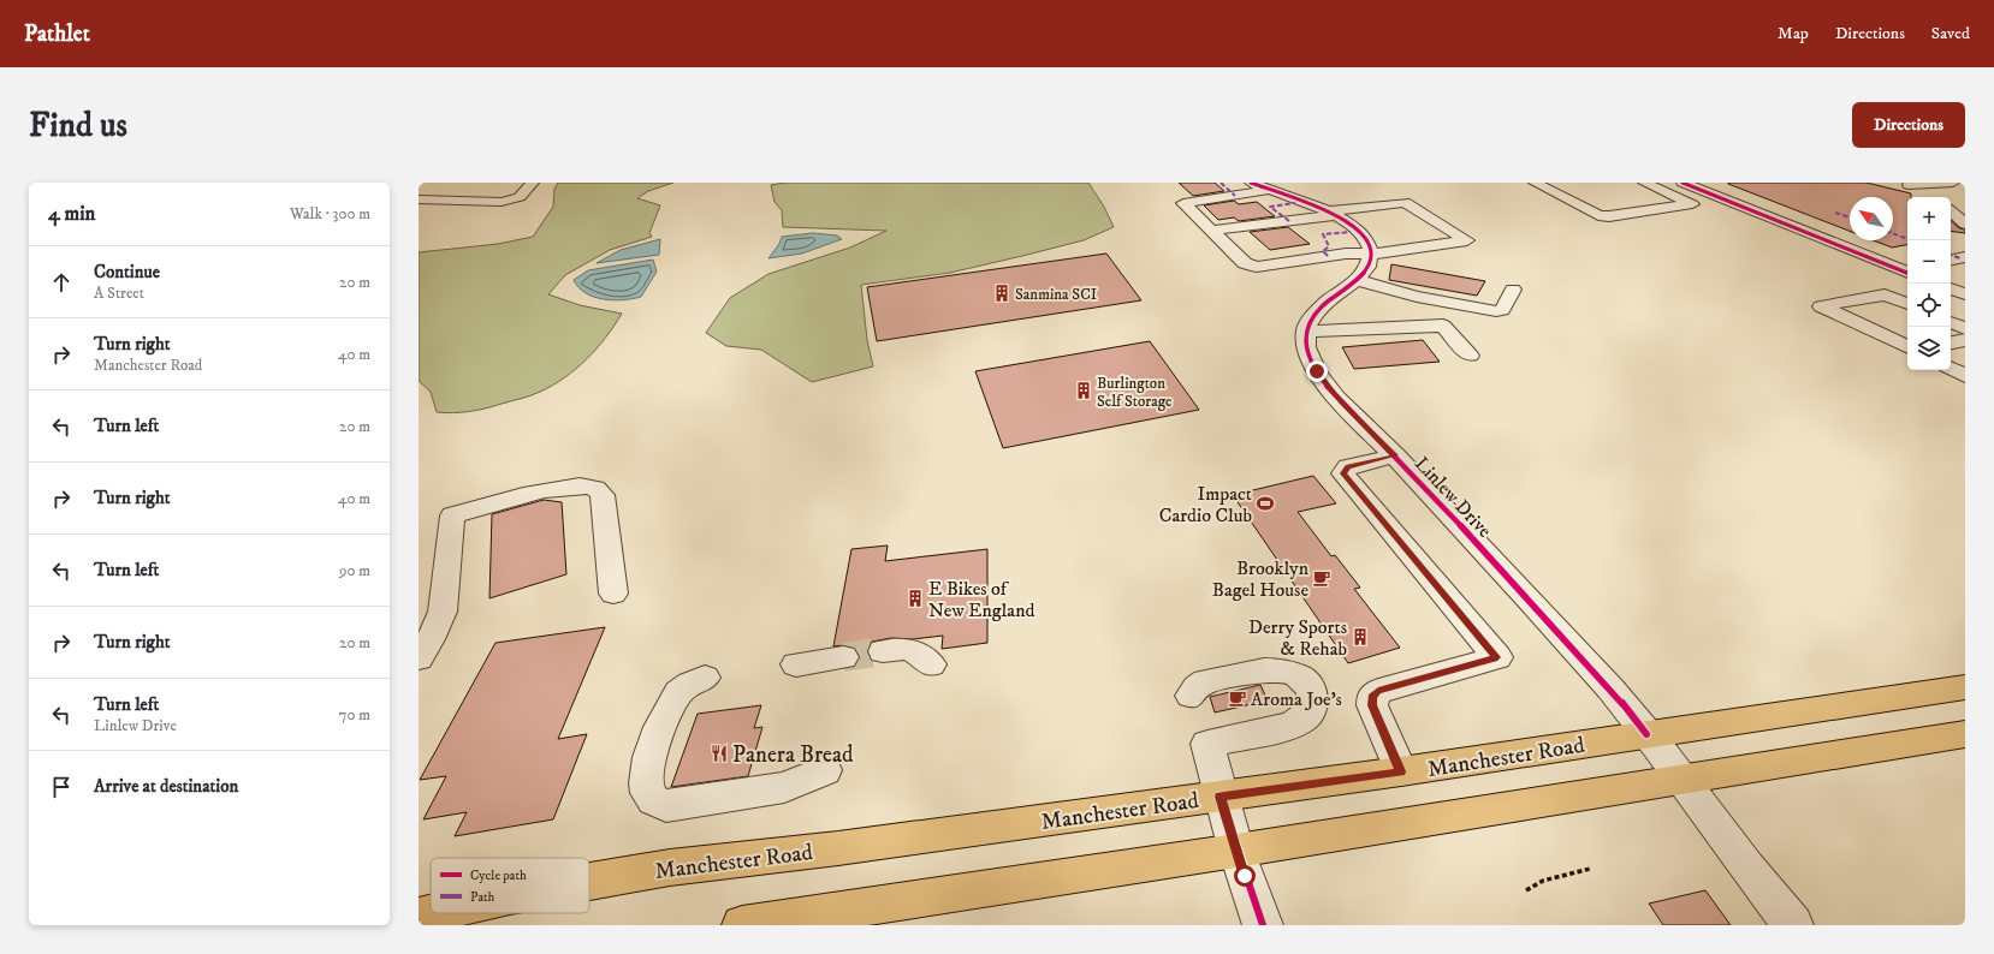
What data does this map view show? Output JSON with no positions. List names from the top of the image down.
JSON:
{
  "streets": {
    "main road": ["Manchester Road"],
    "street": ["Linlew Drive"]
  },
  "crossings": [
    ["Linlew Drive", "Manchester Road"]
  ],
  "places": {
    "building": [
      "Sanmina SCI",
      "Burlington Self Storage",
      "E Bikes of New England",
      "Derry Sports & Rehab"
    ],
    "sports": ["Impact Cardio Club"],
    "cafe": ["Brooklyn Bagel House", "Aroma Joe's"],
    "restaurant": ["Panera Bread"]
  },
  "legend": ["Cycle path", "Path"],
  "north": "top left",
  "page": {
    "header": "Pathlet",
    "nav": ["Map", "Directions", "Saved"],
    "buttons": "Directions",
    "title": "Find us",
    "heading": ["4 min", "Walk · 300 m"],
    "map_buttons": ["+", "−"],
    "list": [
      ["Continue", "A Street", "20 m"],
      ["Turn right", "Manchester Road", "40 m"],
      ["Turn left", "20 m"],
      ["Turn right", "40 m"],
      ["Turn left", "90 m"],
      ["Turn right", "20 m"],
      ["Turn left", "Linlew Drive", "70 m"],
      "Arrive at destination"
    ]
  }
}
